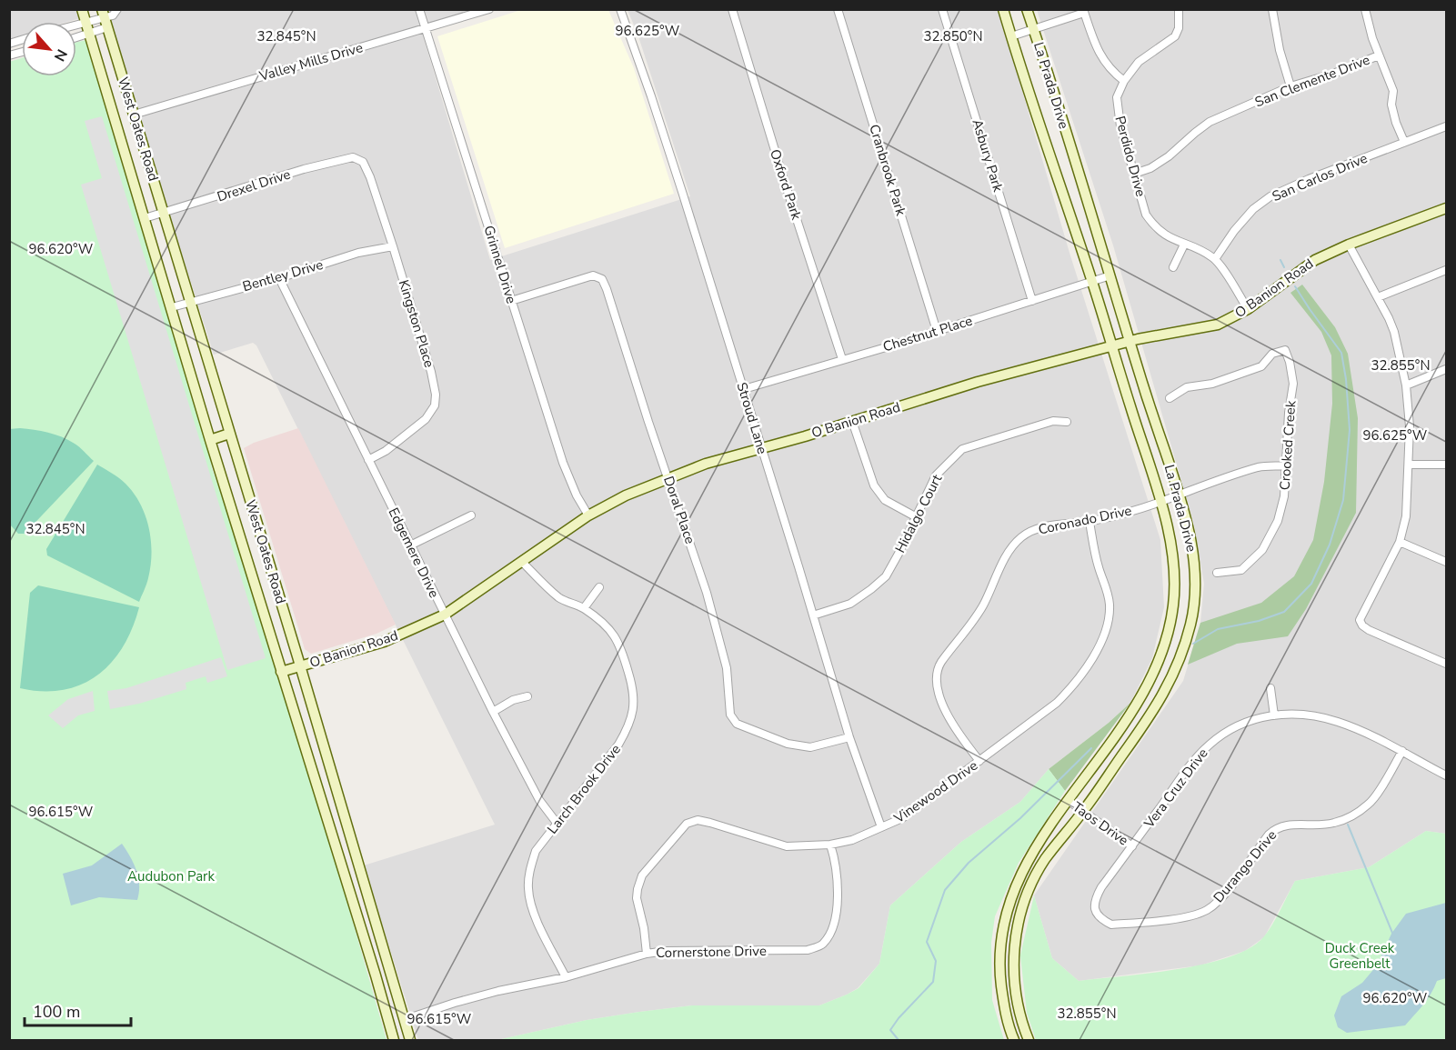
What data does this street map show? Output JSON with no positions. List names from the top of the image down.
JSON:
{
  "streets": {
    "main road": ["La Prada Drive", "West Oates Road", "O Banion Road"],
    "street": [
      "Valley Mills Drive",
      "San Clemente Drive",
      "Asbury Park",
      "Perdido Drive",
      "Cranbrook Park",
      "San Carlos Drive",
      "Oxford Park",
      "Drexel Drive",
      "Grinnel Drive",
      "Bentley Drive",
      "Kingston Place",
      "Chestnut Place",
      "Stroud Lane",
      "Crooked Creek",
      "Doral Place",
      "Hidalgo Court",
      "Coronado Drive",
      "Edgemere Drive",
      "Vera Cruz Drive",
      "Larch Brook Drive",
      "Vinewood Drive",
      "Taos Drive",
      "Durango Drive",
      "Cornerstone Drive"
    ]
  },
  "crossings": [
    ["Valley Mills Drive", "West Oates Road"],
    ["Valley Mills Drive", "Grinnel Drive"],
    ["San Clemente Drive", "Perdido Drive"],
    ["La Prada Drive", "O Banion Road"],
    ["La Prada Drive", "Chestnut Place"],
    ["La Prada Drive", "Coronado Drive"],
    ["La Prada Drive", "Taos Drive"],
    ["West Oates Road", "Drexel Drive"],
    ["West Oates Road", "Bentley Drive"],
    ["West Oates Road", "O Banion Road"],
    ["West Oates Road", "Cornerstone Drive"],
    ["Asbury Park", "Chestnut Place"],
    ["Perdido Drive", "San Carlos Drive"],
    ["Cranbrook Park", "Chestnut Place"],
    ["Oxford Park", "Chestnut Place"],
    ["Drexel Drive", "Kingston Place"],
    ["Grinnel Drive", "O Banion Road"],
    ["Grinnel Drive", "Doral Place"],
    ["Bentley Drive", "Kingston Place"],
    ["Bentley Drive", "Edgemere Drive"],
    ["O Banion Road", "Stroud Lane"],
    ["O Banion Road", "Doral Place"],
    ["O Banion Road", "Edgemere Drive"],
    ["O Banion Road", "Larch Brook Drive"],
    ["Kingston Place", "Edgemere Drive"],
    ["Chestnut Place", "Stroud Lane"],
    ["Stroud Lane", "Doral Place"],
    ["Stroud Lane", "Hidalgo Court"],
    ["Stroud Lane", "Vinewood Drive"],
    ["Crooked Creek", "Coronado Drive"],
    ["Coronado Drive", "Vinewood Drive"],
    ["Edgemere Drive", "Larch Brook Drive"],
    ["Vera Cruz Drive", "Taos Drive"],
    ["Vera Cruz Drive", "Durango Drive"],
    ["Larch Brook Drive", "Cornerstone Drive"],
    ["Vinewood Drive", "Cornerstone Drive"]
  ],
  "parks": ["Audubon Park", "Duck Creek Greenbelt"],
  "scale_bar": "100 m",
  "north": "bottom right",
  "coordinates": [
    "96.625°W",
    "32.845°N",
    "32.850°N",
    "96.620°W",
    "32.855°N",
    "96.615°W"
  ]
}
